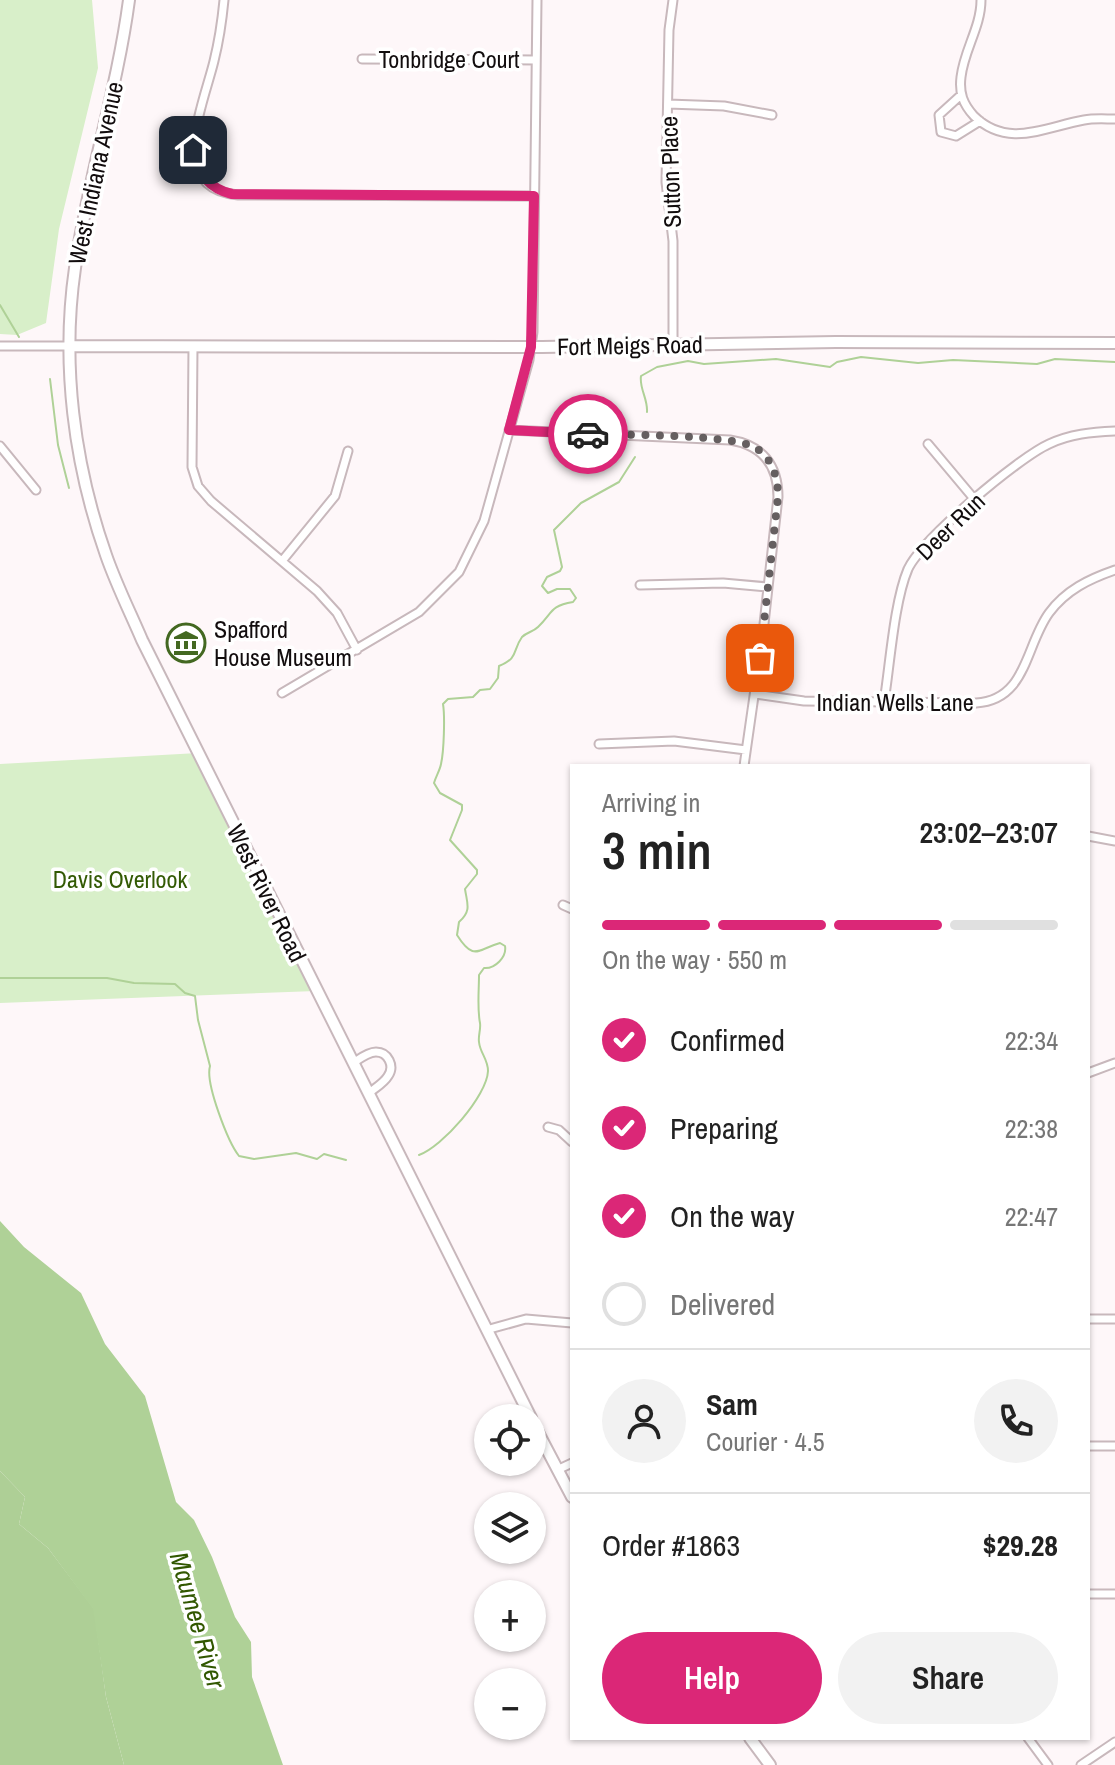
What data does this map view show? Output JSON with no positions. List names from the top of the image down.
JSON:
{
  "streets": {
    "main road": ["West Indiana Avenue", "Fort Meigs Road", "West River Road"],
    "street": [
      "Tonbridge Court",
      "Sutton Place",
      "Deer Run",
      "Indian Wells Lane"
    ]
  },
  "crossings": [
    ["Sutton Place", "Fort Meigs Road"],
    ["West Indiana Avenue", "Fort Meigs Road"],
    ["West Indiana Avenue", "West River Road"],
    ["Fort Meigs Road", "West River Road"],
    ["Deer Run", "Indian Wells Lane"]
  ],
  "water": ["Maumee River"],
  "parks": ["Davis Overlook"],
  "places": {
    "museum": ["Spafford House Museum"]
  },
  "page": {
    "heading": ["3 min", "Arriving in", "23:02–23:07"],
    "panel": [
      "Sam",
      "Courier · 4.5",
      "Order #1863",
      "$29.28"
    ],
    "bar": "On the way · 550 m",
    "list": [
      ["Confirmed", "22:34"],
      ["Preparing", "22:38"],
      ["On the way", "22:47"],
      "Delivered"
    ],
    "map_buttons": ["+", "−"],
    "buttons": ["Help", "Share"]
  }
}
